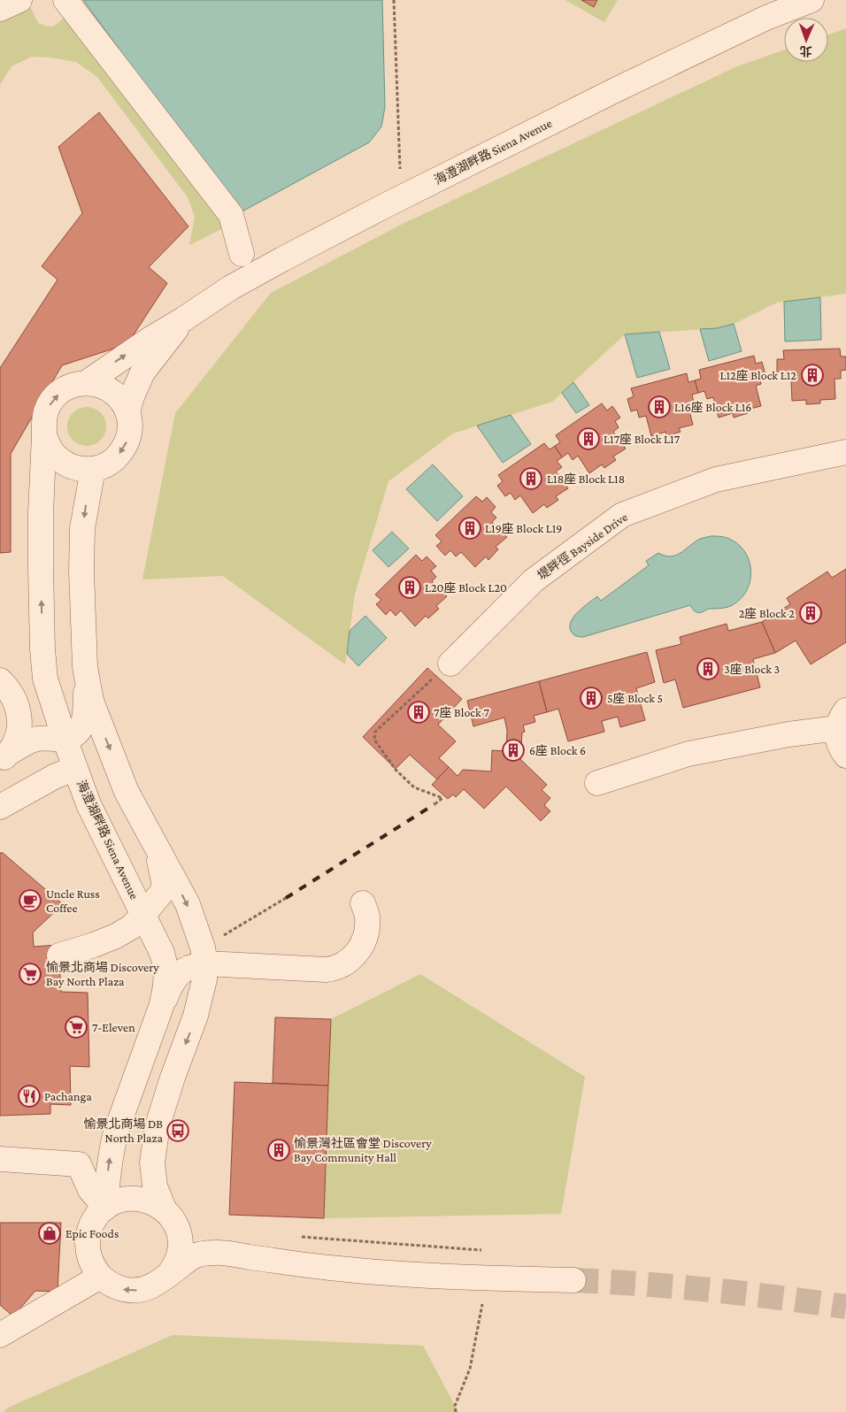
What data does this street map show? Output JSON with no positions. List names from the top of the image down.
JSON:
{
  "streets": {
    "street": ["海澄湖畔路 Siena Avenue", "堤畔徑 Bayside Drive"]
  },
  "places": {
    "building": [
      "L12座 Block L12",
      "L16座 Block L16",
      "L17座 Block L17",
      "L18座 Block L18",
      "L19座 Block L19",
      "L20座 Block L20",
      "2座 Block 2",
      "3座 Block 3",
      "5座 Block 5",
      "7座 Block 7",
      "6座 Block 6",
      "愉景灣社區會堂 Discovery Bay Community Hall"
    ],
    "cafe": ["Uncle Russ Coffee"],
    "supermarket": ["愉景北商場 Discovery Bay North Plaza", "7-Eleven"],
    "restaurant": ["Pachanga"],
    "bus stop": ["愉景北商場 DB North Plaza"],
    "shop": ["Epic Foods"]
  },
  "north": "bottom"
}
